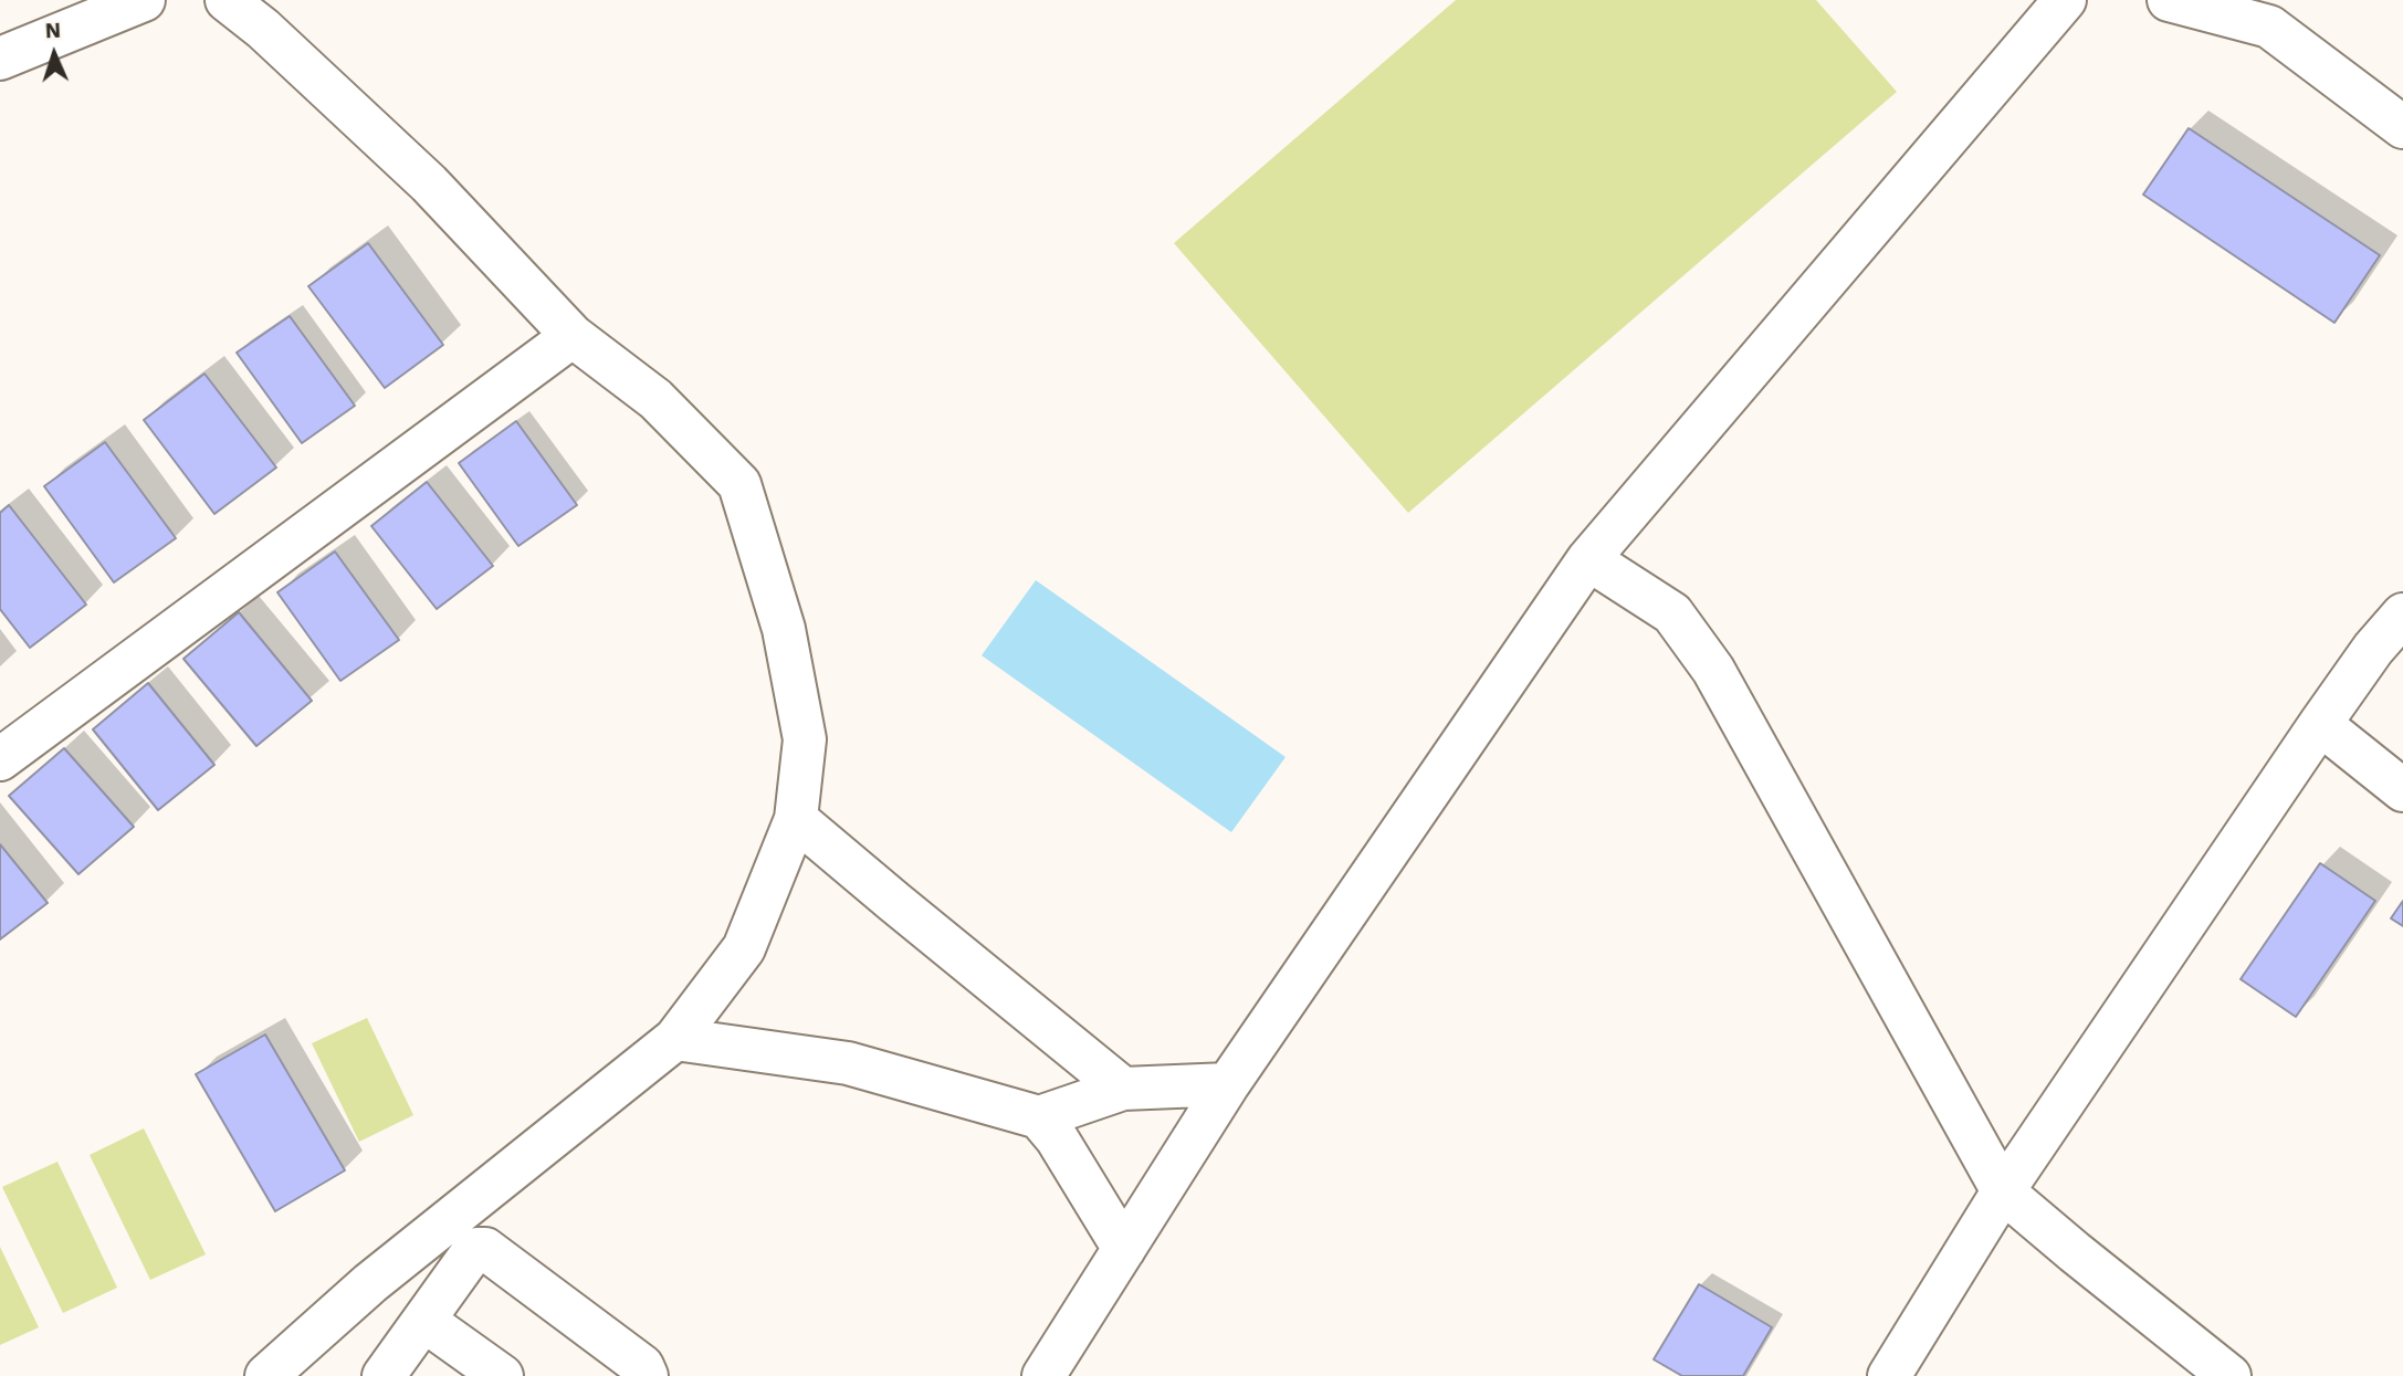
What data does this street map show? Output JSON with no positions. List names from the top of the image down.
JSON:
{
  "north": "top"
}
